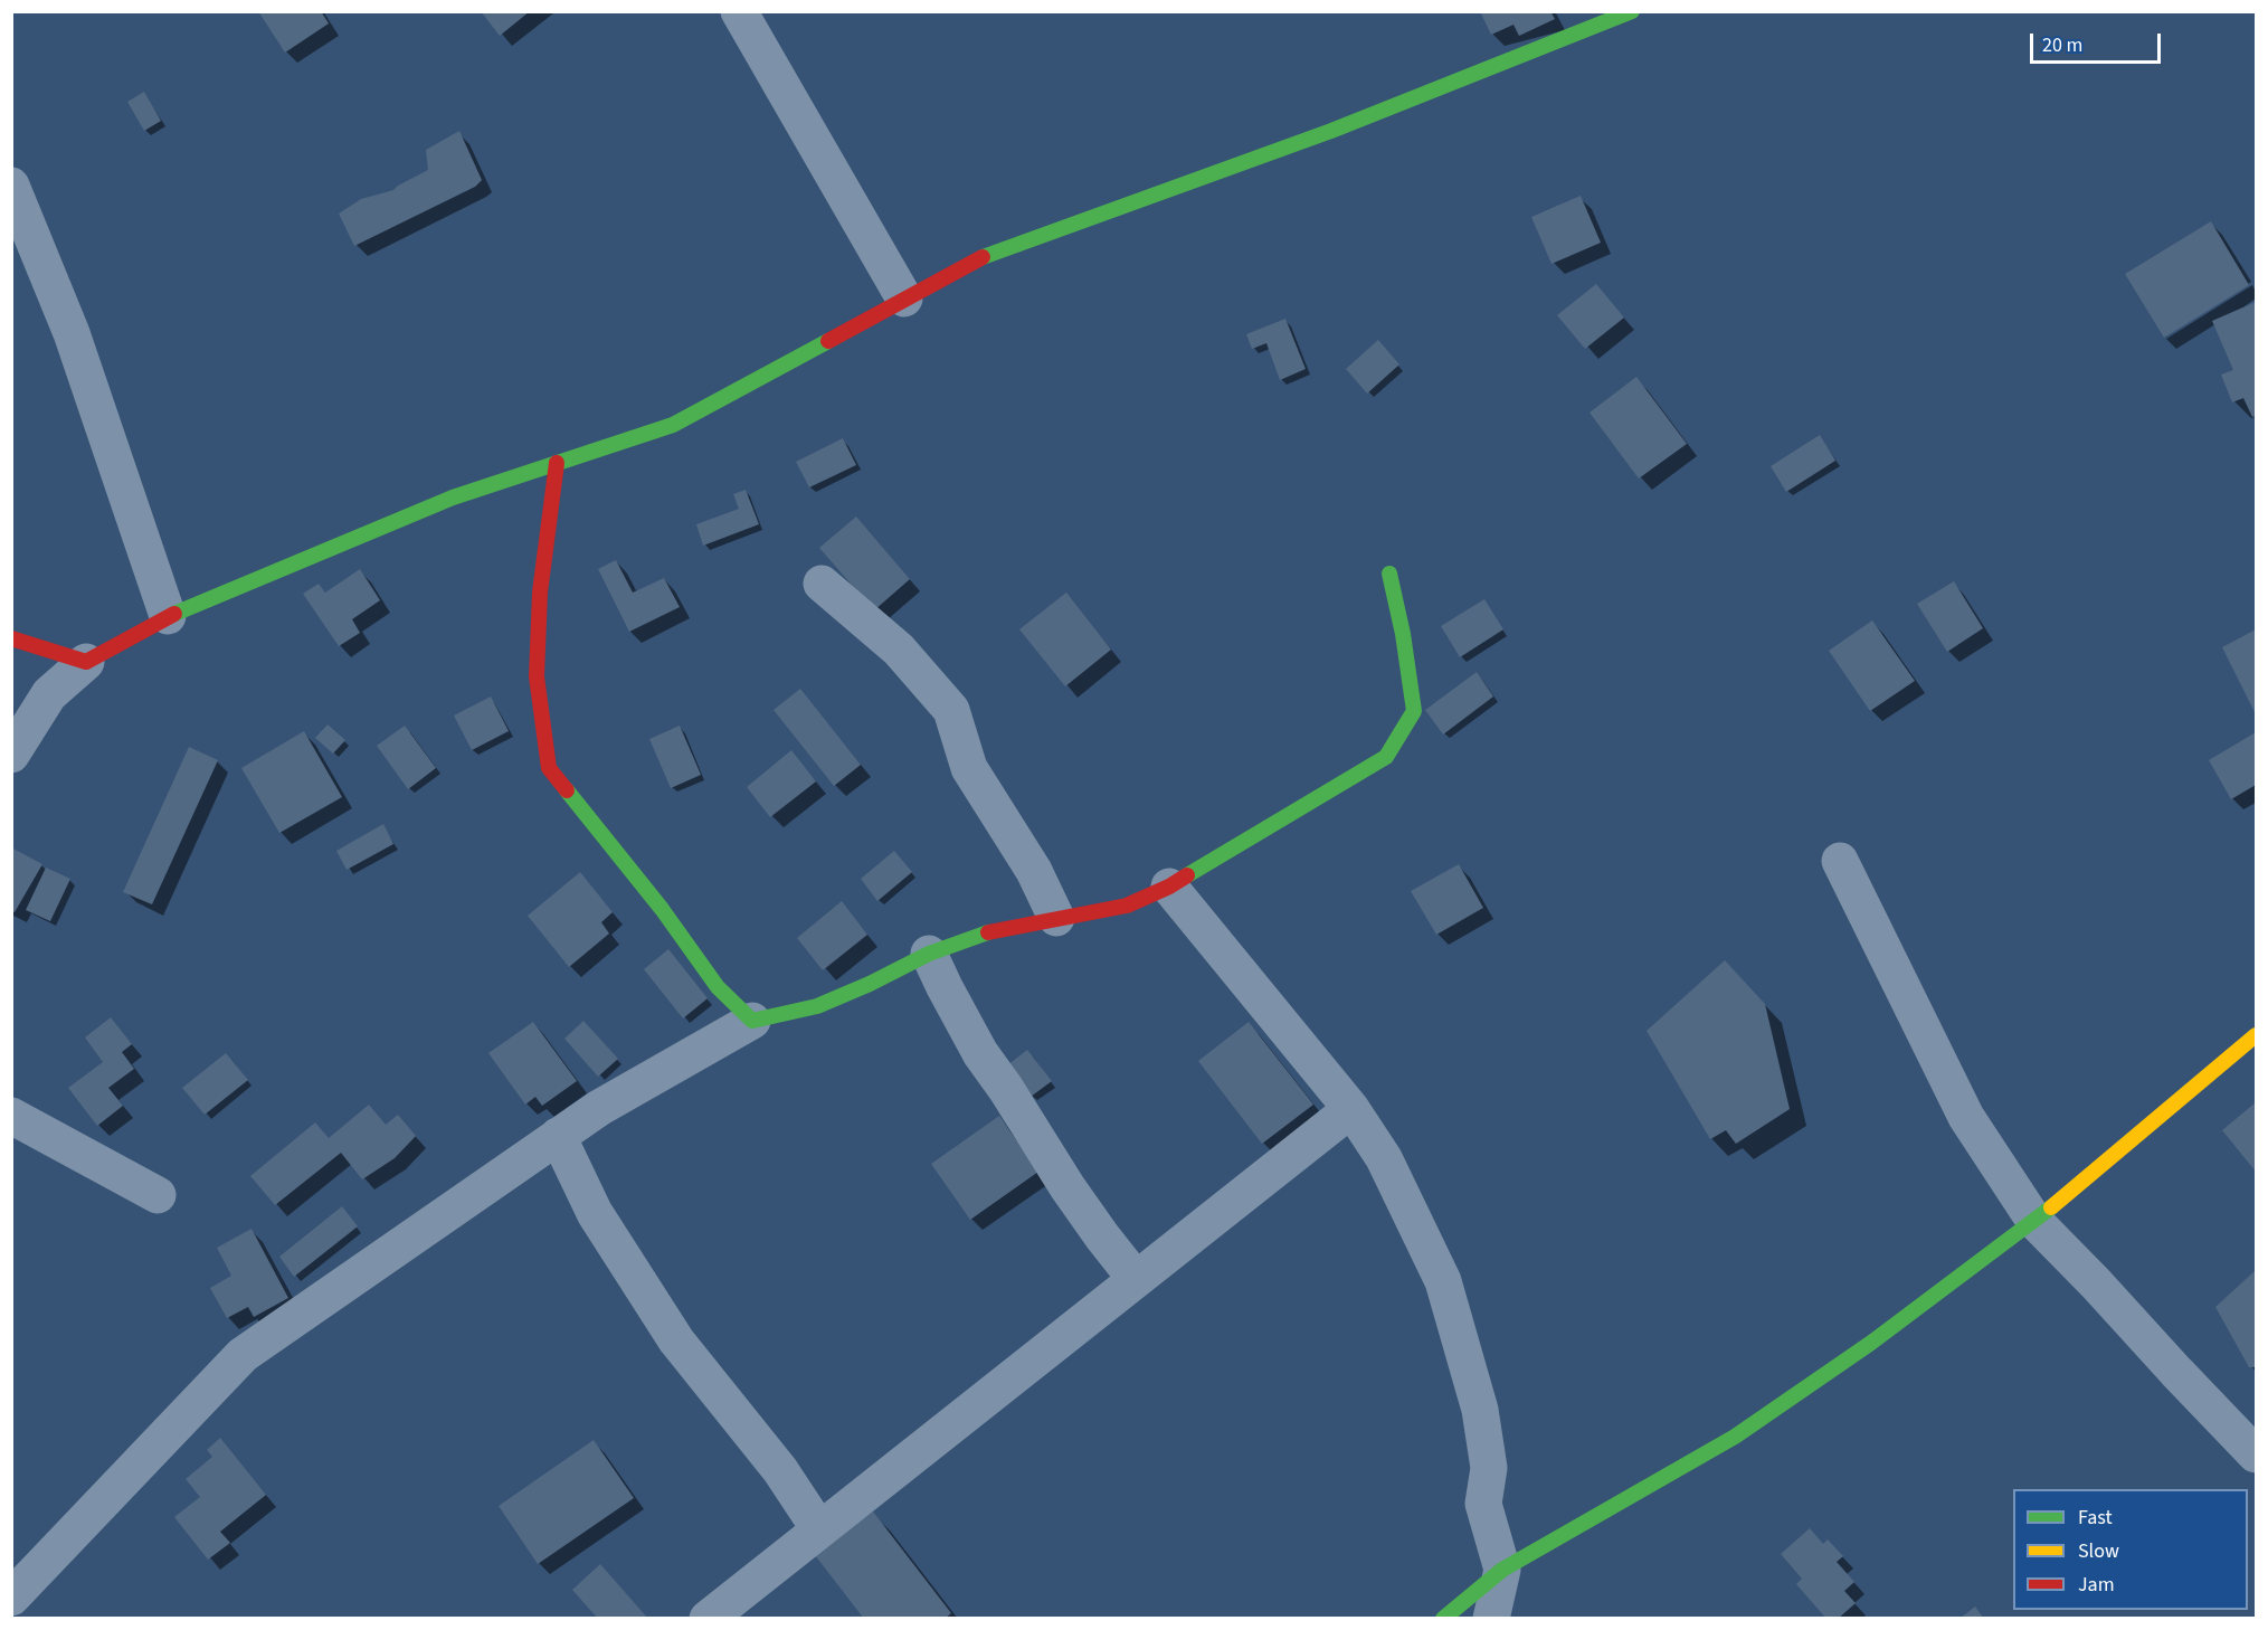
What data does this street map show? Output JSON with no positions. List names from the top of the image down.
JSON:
{
  "legend": ["Fast", "Slow", "Jam"],
  "scale_bar": "20 m"
}
